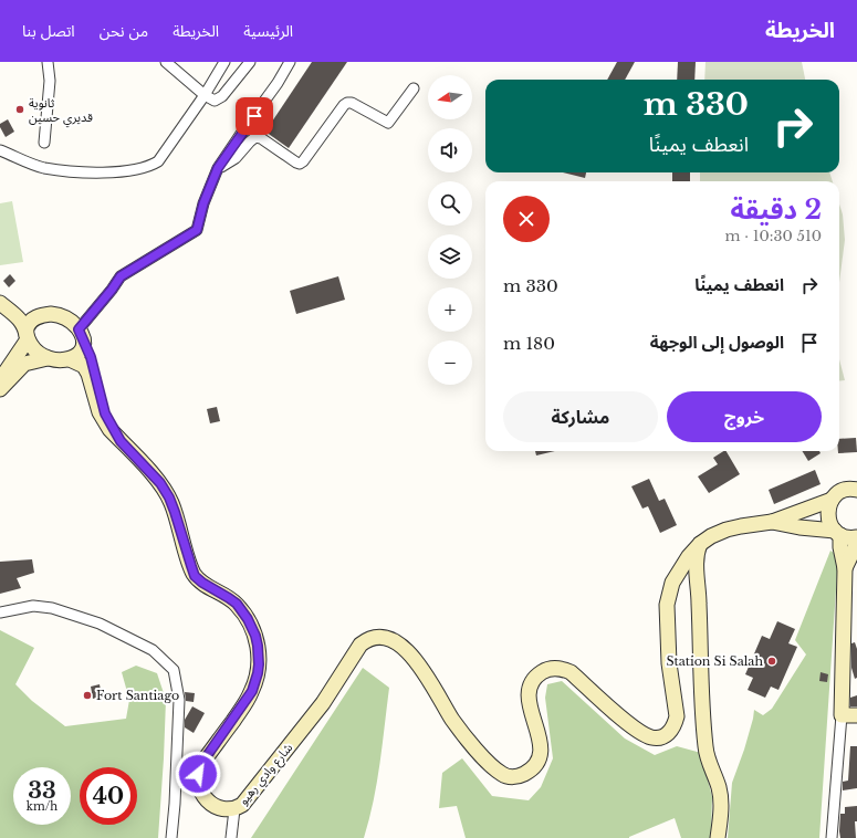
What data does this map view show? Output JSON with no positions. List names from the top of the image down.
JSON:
{
  "streets": {
    "street": ["شارع وادي رهيو"]
  },
  "places": ["ثانوية قديري حسين", "Station Si Salah", "Fort Santiago"],
  "north": "left",
  "page": {
    "header": "الخريطة",
    "nav": [
      "الرئيسية",
      "الخريطة",
      "من نحن",
      "اتصل بنا"
    ],
    "map_buttons": ["+", "−"],
    "turn": ["330 m", "انعطف يمينًا"],
    "heading": ["2 دقيقة", "510 m · 10:30"],
    "list": [
      {
        "name": "انعطف يمينًا",
        "value": "330 m"
      },
      {
        "name": "الوصول إلى الوجهة",
        "value": "180 m"
      }
    ],
    "buttons": ["خروج", "مشاركة"],
    "speed": "33 km/h",
    "limit": "40"
  }
}
